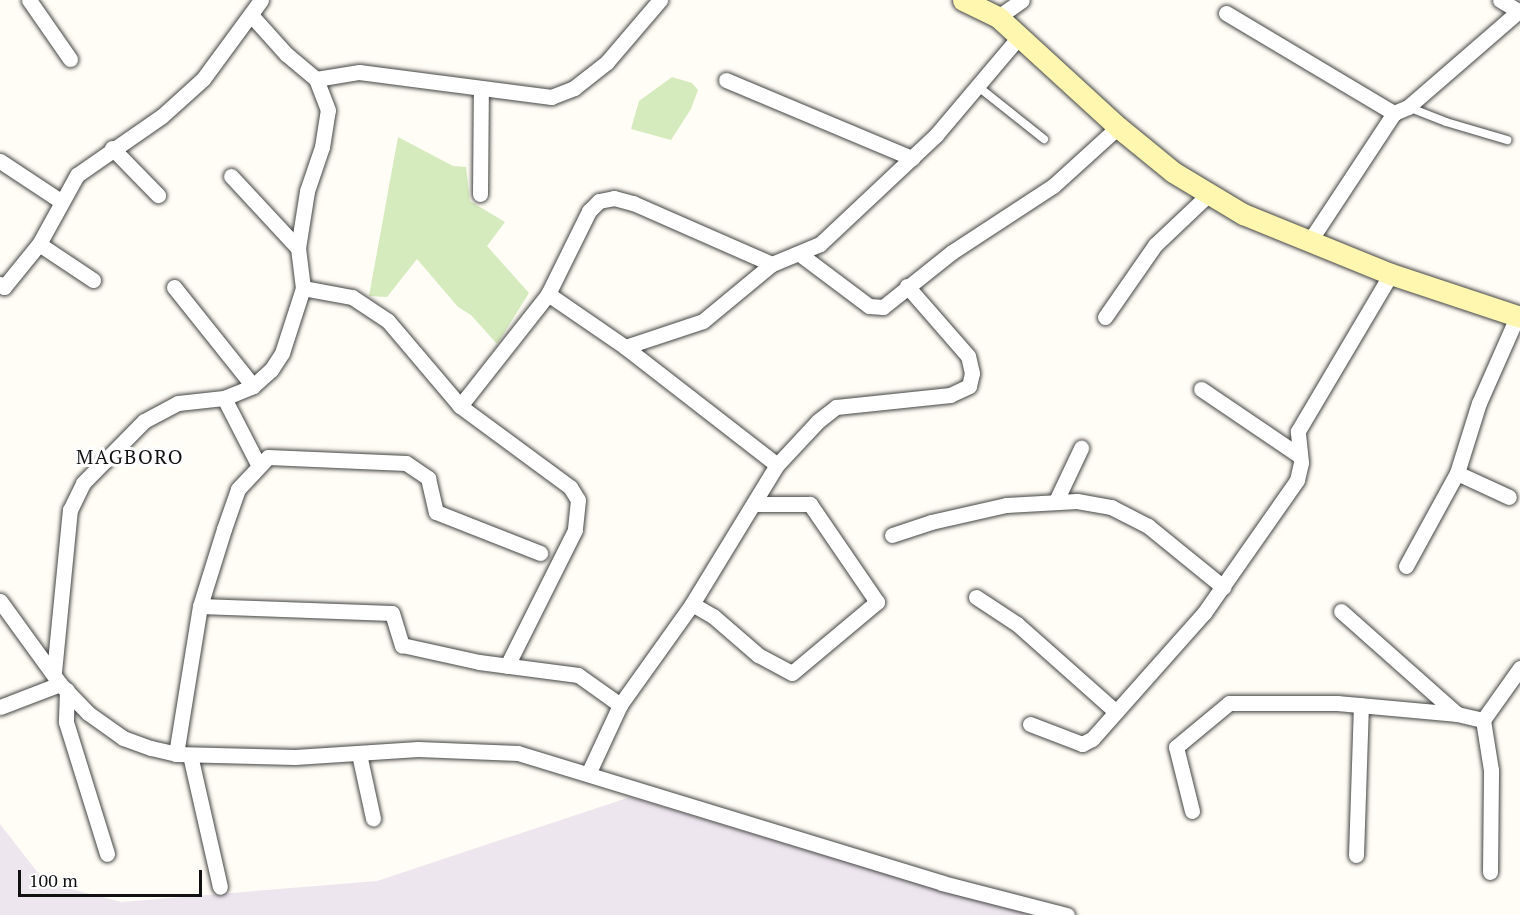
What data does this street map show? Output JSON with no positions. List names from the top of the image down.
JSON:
{
  "districts": ["MAGBORO"],
  "scale_bar": "100 m"
}
